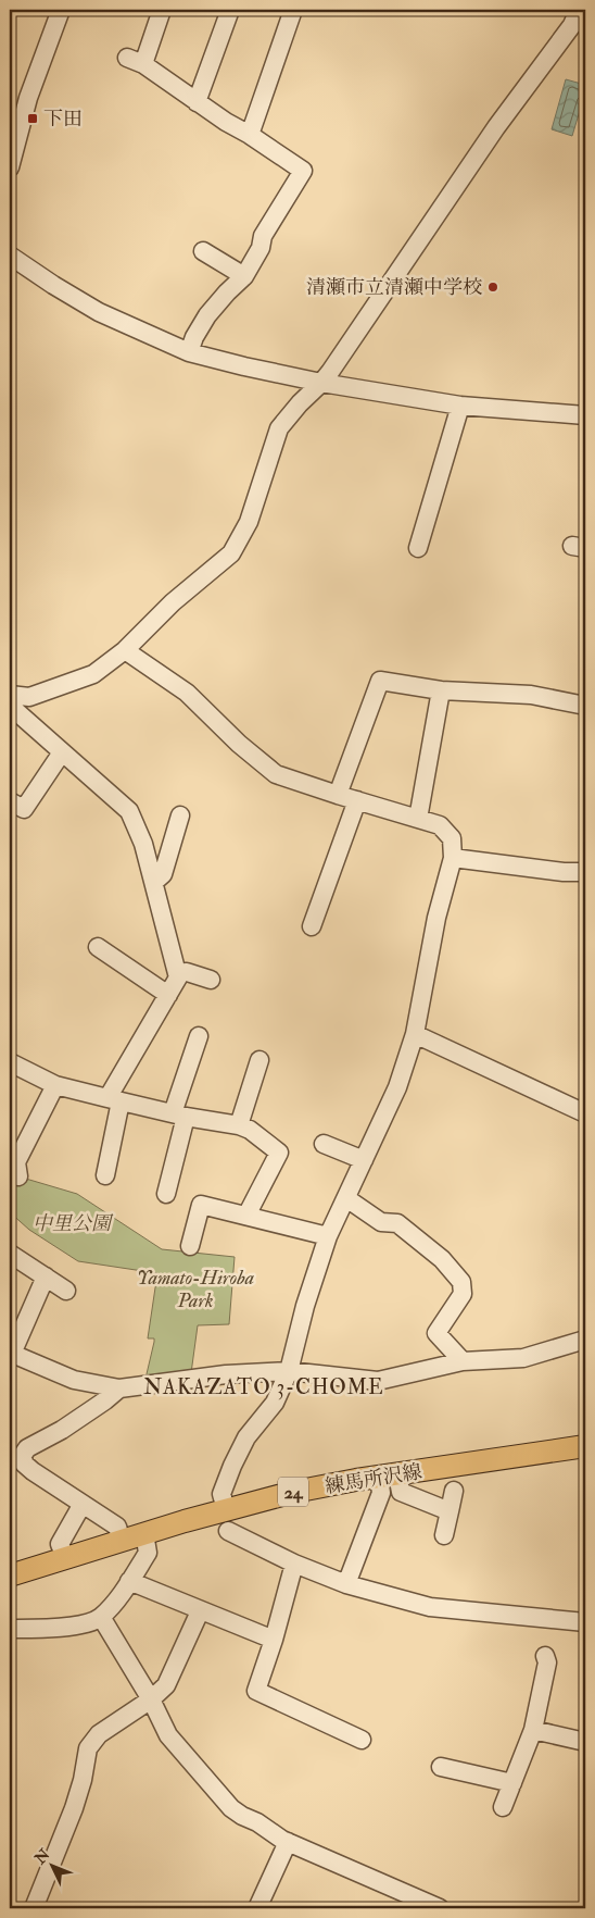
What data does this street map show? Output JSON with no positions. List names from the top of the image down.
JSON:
{
  "streets": {
    "main road": ["練馬所沢線", "24"]
  },
  "districts": ["NAKAZATO 3-CHOME"],
  "parks": ["中里公園", "Yamato-Hiroba Park"],
  "places": {
    "transit": ["下田"],
    "other": ["清瀬市立清瀬中学校"]
  },
  "north": "top left"
}
